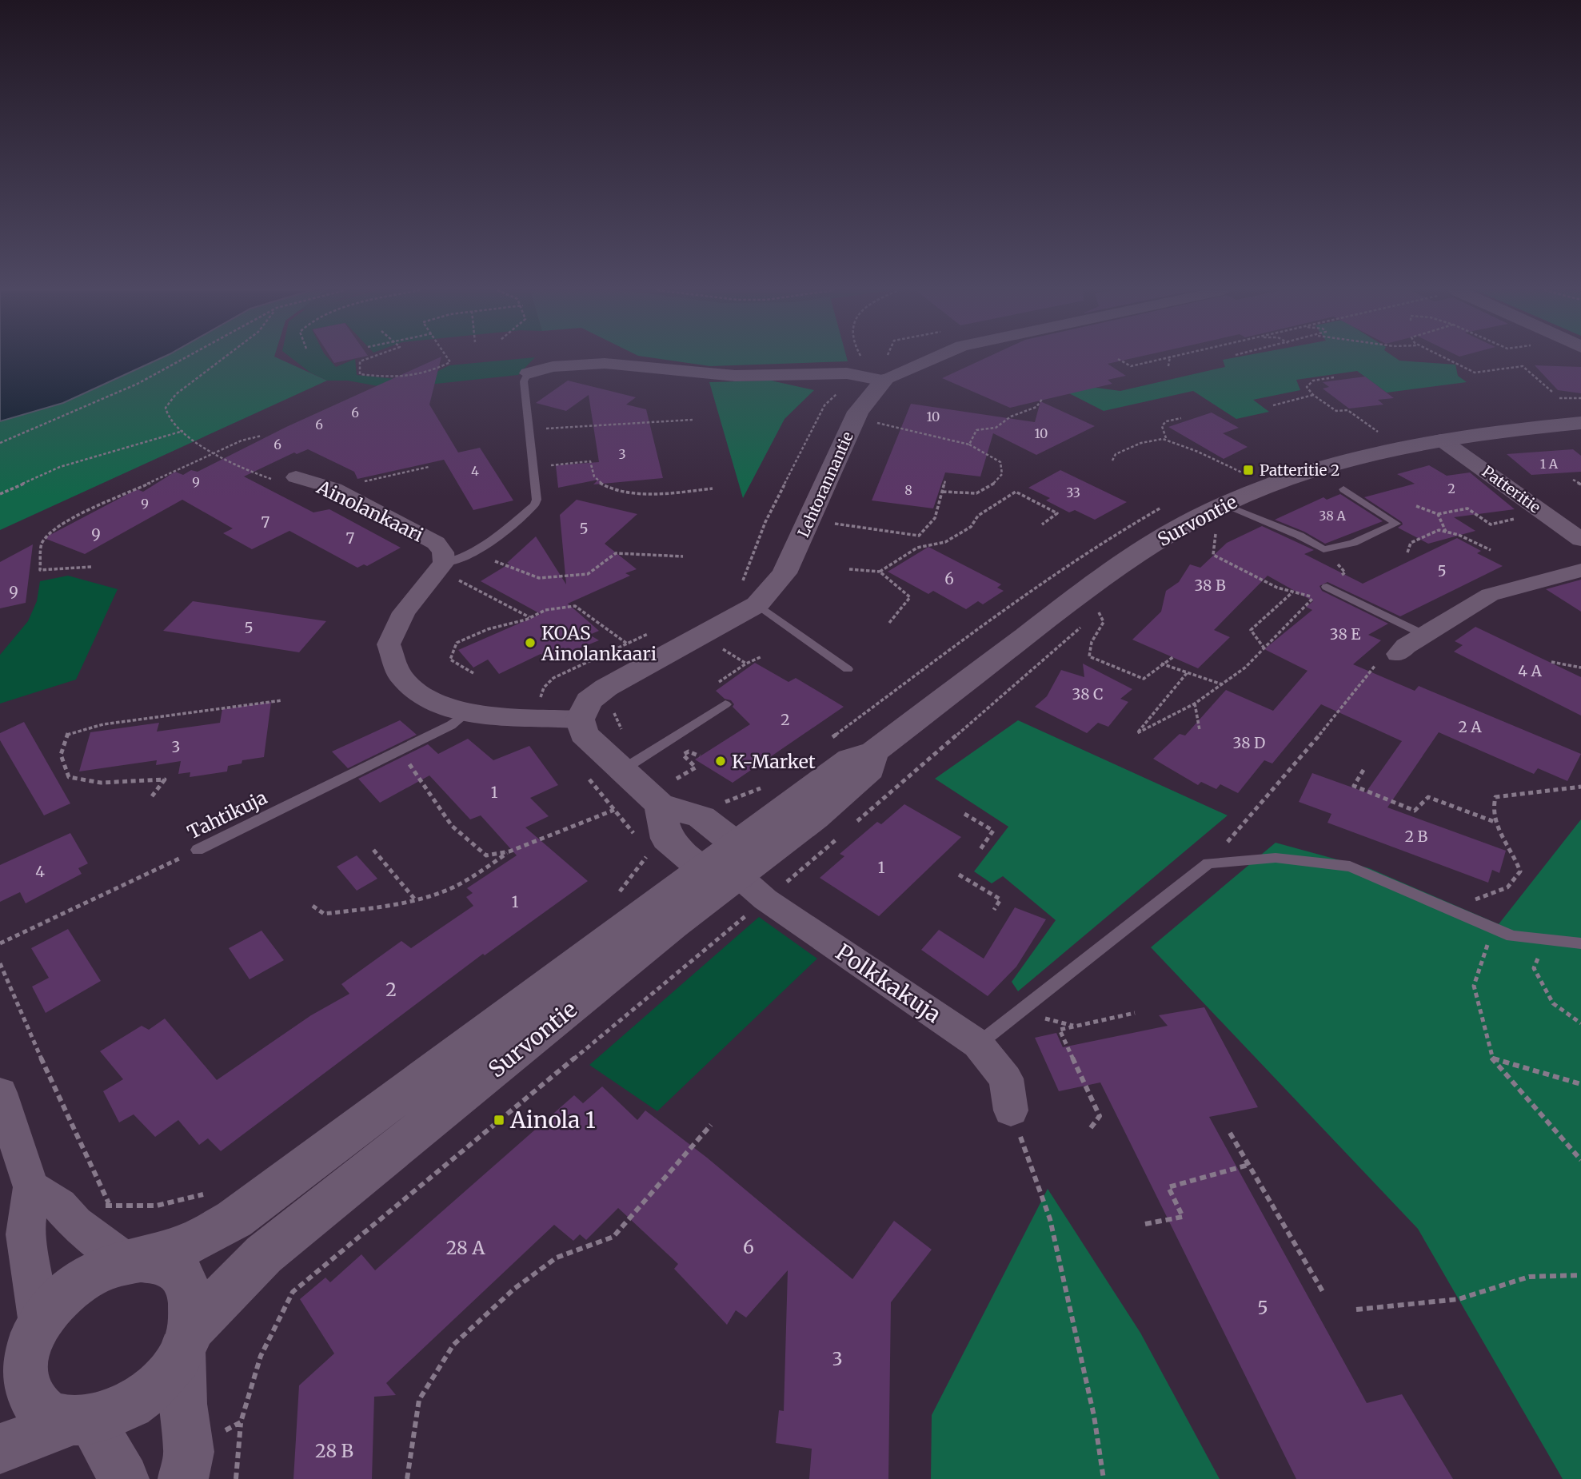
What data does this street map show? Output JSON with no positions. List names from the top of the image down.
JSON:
{
  "streets": {
    "main road": ["Lehtorannantie", "Survontie"],
    "street": ["Patteritie", "Ainolankaari", "Polkkakuja"],
    "lane": ["Tahtikuja"]
  },
  "crossings": [
    ["Patteritie", "Survontie"],
    ["Survontie", "Polkkakuja"]
  ],
  "places": {
    "transit": ["Patteritie 2", "Ainola 1"],
    "other": ["KOAS Ainolankaari", "K-Market"]
  },
  "house_numbers": [
    "6",
    "10",
    "6",
    "10",
    "6",
    "3",
    "1 A",
    "4",
    "9",
    "2",
    "8",
    "33",
    "9",
    "38 A",
    "7",
    "5",
    "9",
    "7",
    "5",
    "6",
    "38 B",
    "9",
    "5",
    "38 E",
    "4 A",
    "38 C",
    "2",
    "2 A",
    "38 D",
    "3",
    "1",
    "2 B",
    "1",
    "4",
    "1",
    "2",
    "6",
    "28 A",
    "5",
    "3",
    "28 B"
  ]
}
